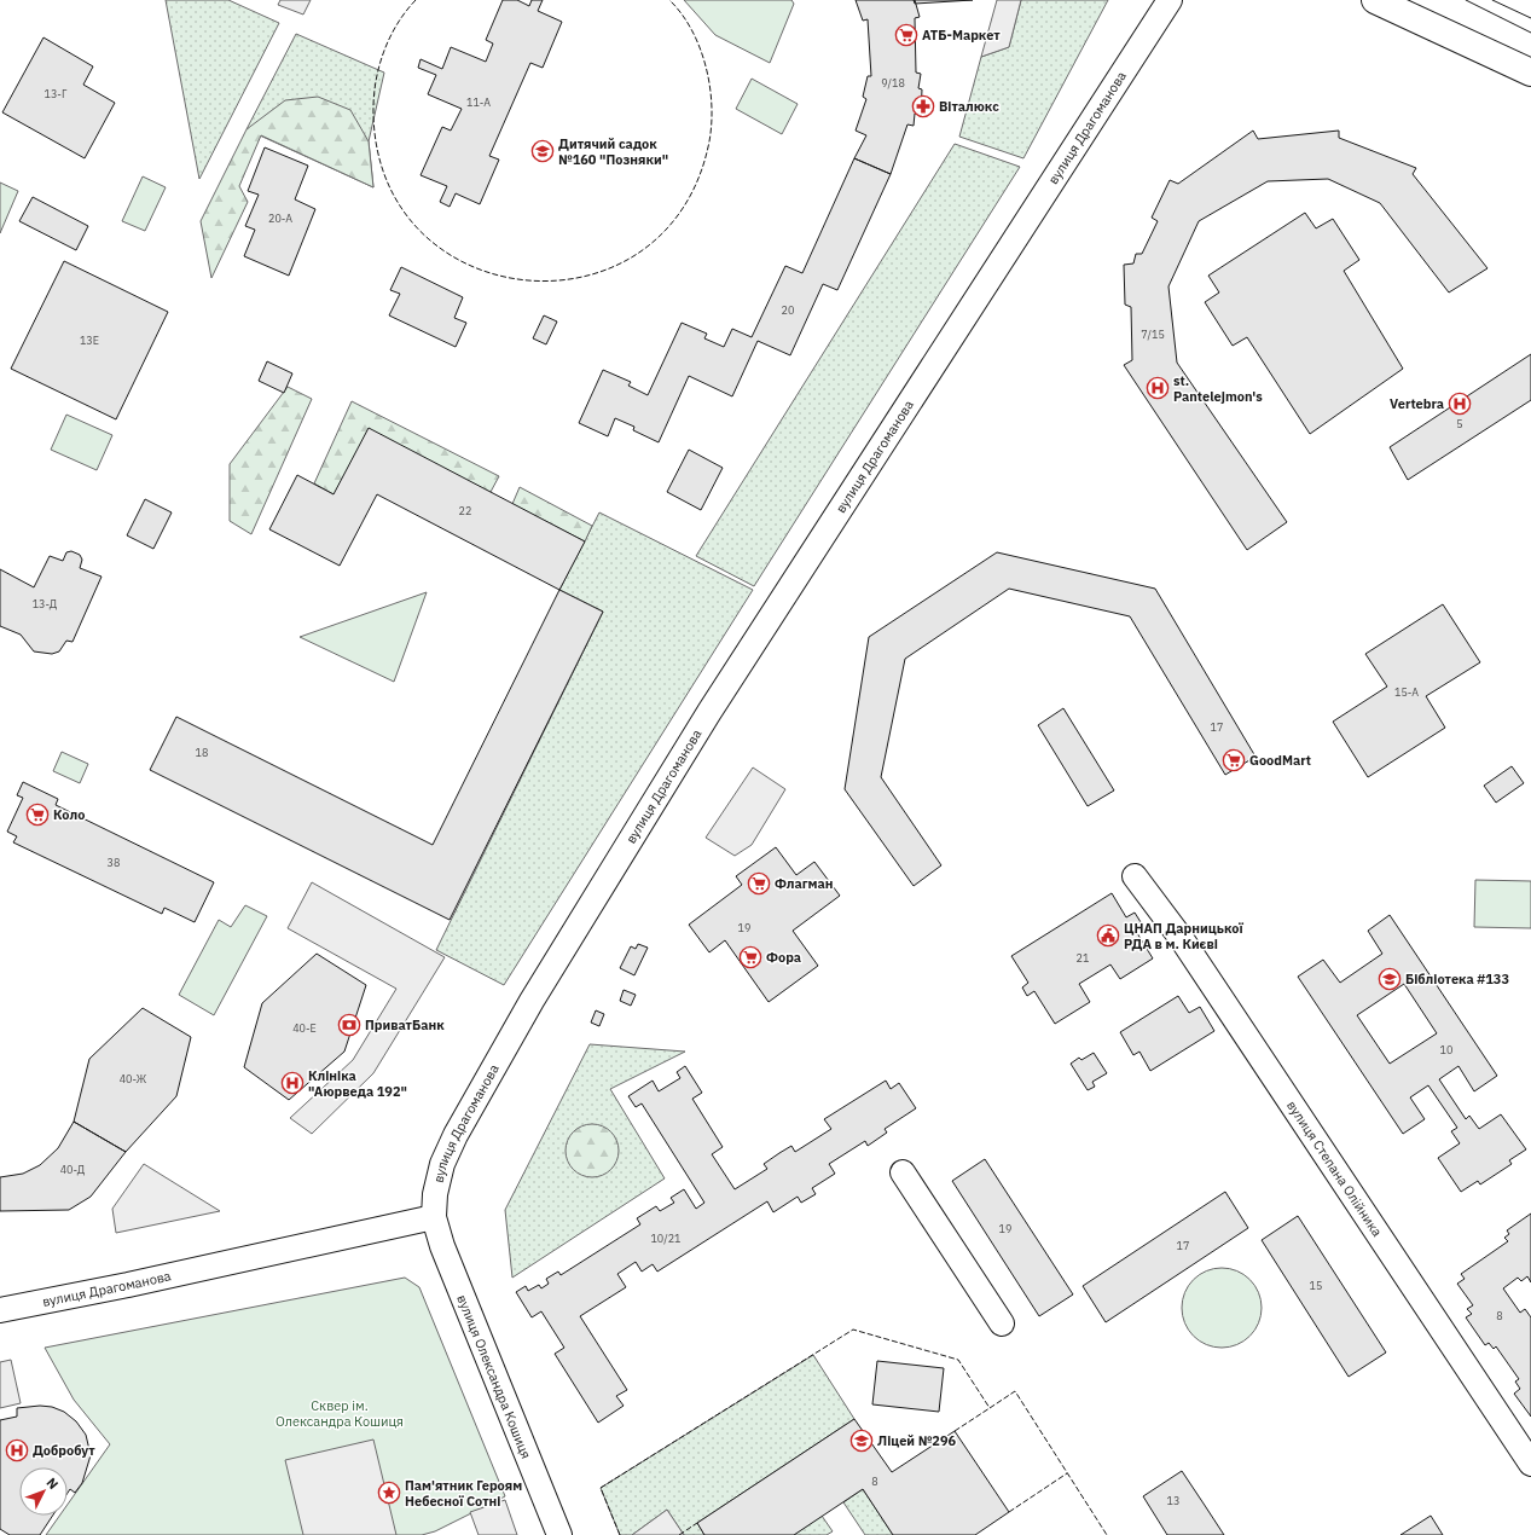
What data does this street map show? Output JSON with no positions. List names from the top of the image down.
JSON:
{
  "streets": {
    "street": ["вулиця Драгоманова", "вулиця Степана Олійника", "вулиця Олександра Кошиця"]
  },
  "crossings": [
    ["вулиця Драгоманова", "вулиця Олександра Кошиця"]
  ],
  "parks": ["Сквер ім. Олександра Кошиця"],
  "places": {
    "supermarket": [
      "АТБ-Маркет",
      "GoodMart",
      "Коло",
      "Флагман",
      "Фора"
    ],
    "pharmacy": ["Віталюкс"],
    "school or university": ["Дитячий садок №160 \"Позняки\"", "Бібліотека #133", "Ліцей №296"],
    "hospital": [
      "st. Pantelejmon's",
      "Vertebra",
      "Клініка \"Аюрведа 192\"",
      "Добробут"
    ],
    "public building": ["ЦНАП Дарницької РДА в м. Києві"],
    "bank": ["ПриватБанк"],
    "place": ["Пам'ятник Героям Небесної Сотні"]
  },
  "house_numbers": [
    "9/18",
    "13-Г",
    "11-А",
    "20-А",
    "20",
    "7/15",
    "13Е",
    "5",
    "22",
    "13-Д",
    "15-А",
    "17",
    "18",
    "38",
    "19",
    "21",
    "40-Е",
    "10",
    "40-Ж",
    "40-Д",
    "19",
    "10/21",
    "17",
    "15",
    "8",
    "8",
    "13"
  ],
  "north": "top right"
}
